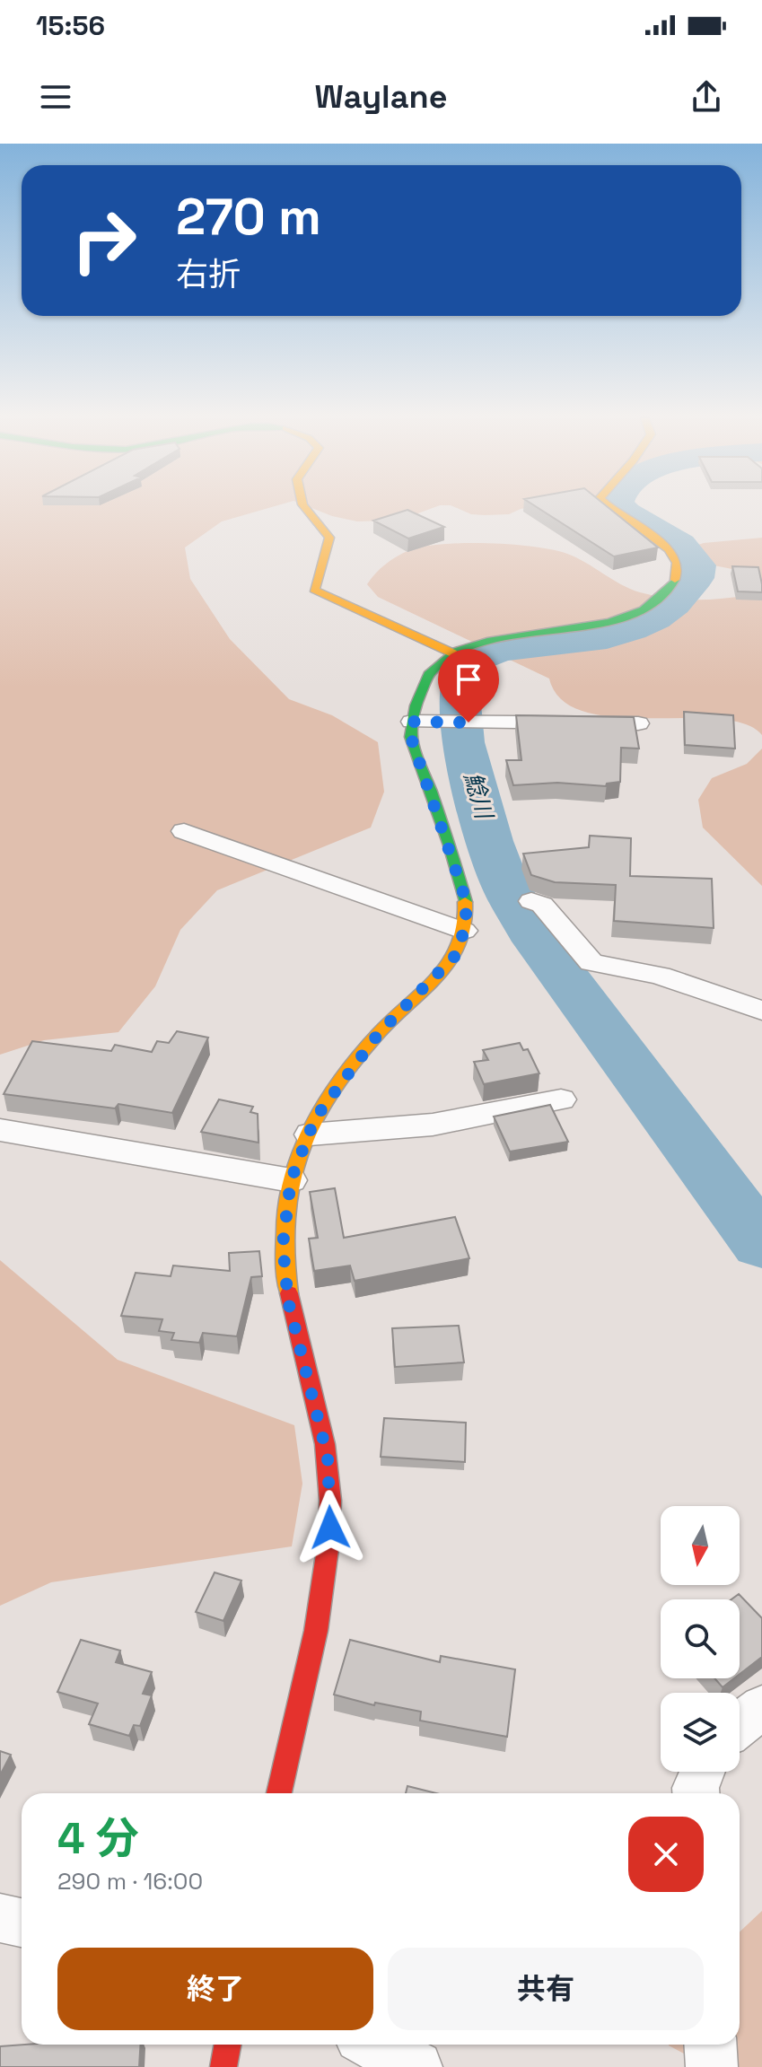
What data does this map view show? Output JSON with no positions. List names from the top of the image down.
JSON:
{
  "water": ["鯰川"],
  "north": "bottom",
  "page": {
    "status": "15:56",
    "header": "Waylane",
    "turn": ["270 m", "右折"],
    "heading": ["4 分", "290 m · 16:00"],
    "buttons": ["終了", "共有"]
  }
}
